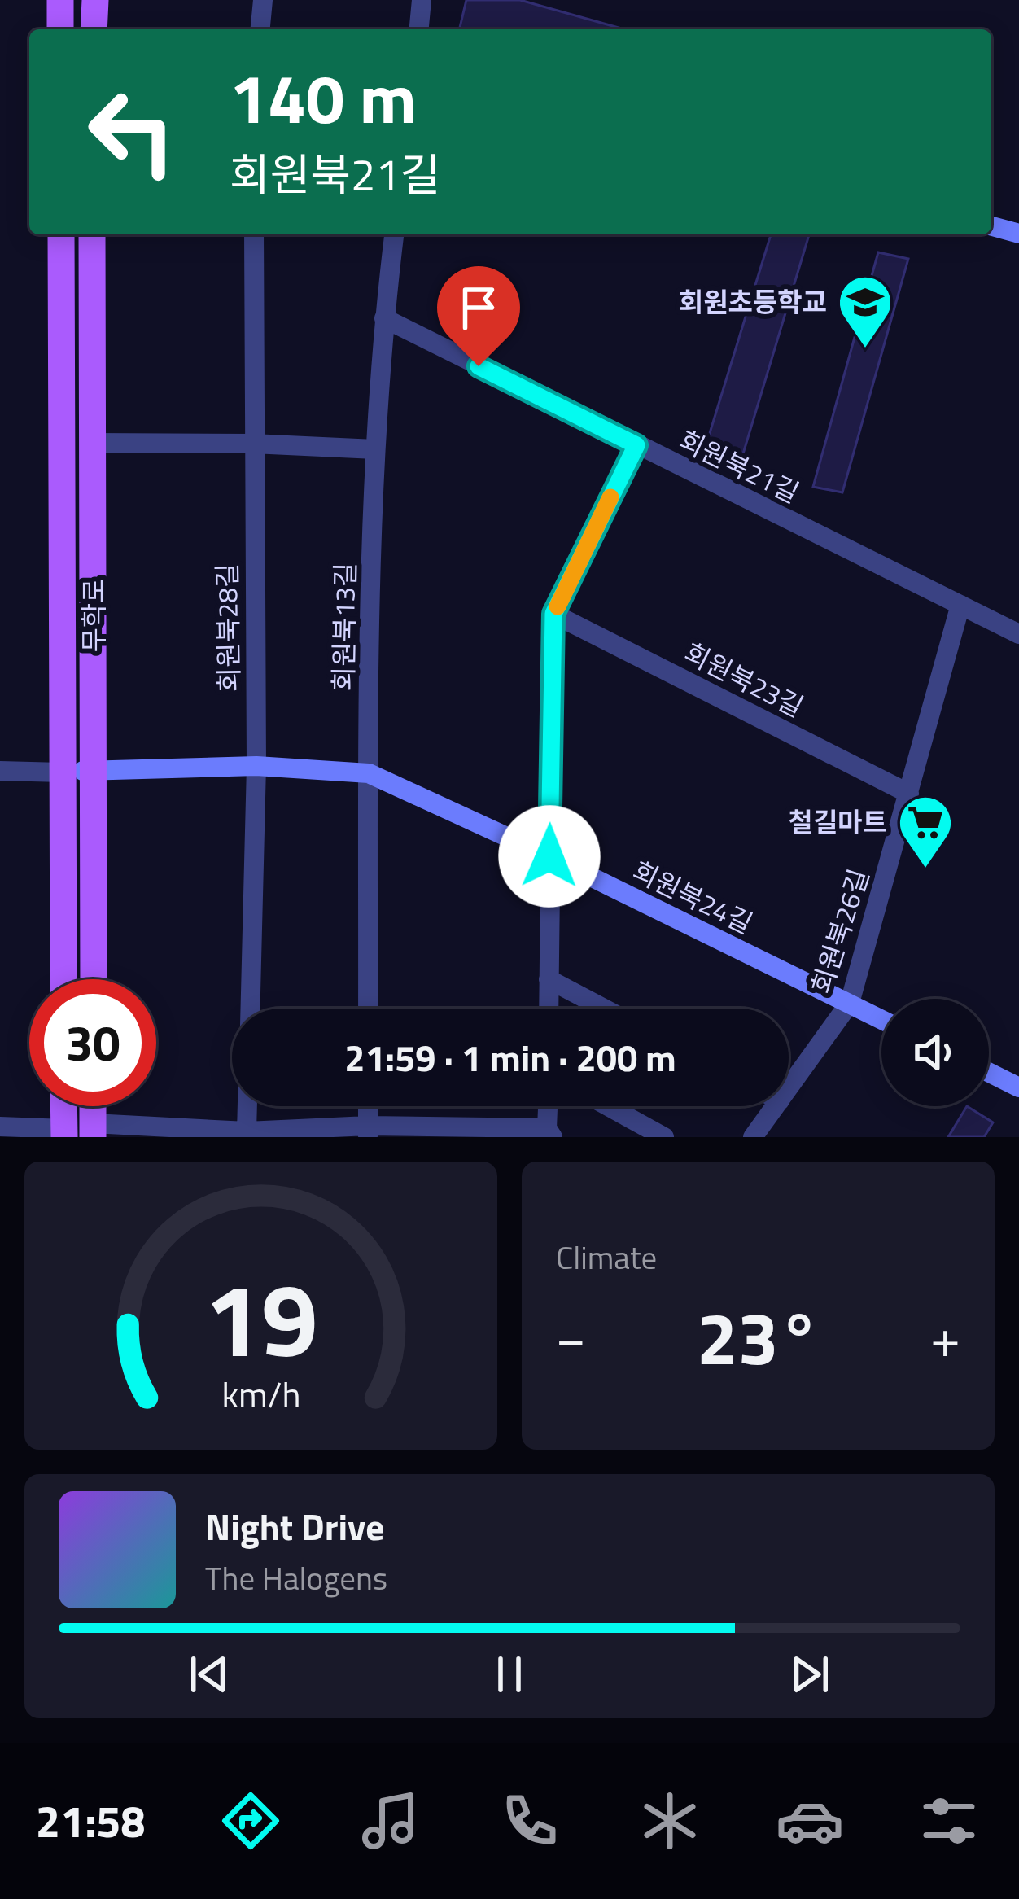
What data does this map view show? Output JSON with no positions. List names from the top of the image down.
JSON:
{
  "streets": {
    "main road": ["무학로", "회원북24길"],
    "street": [
      "회원북21길",
      "회원북13길",
      "회원북28길",
      "회원북23길",
      "회원북26길"
    ]
  },
  "crossings": [
    ["회원북21길", "회원북13길"],
    ["회원북21길", "회원북26길"],
    ["무학로", "회원북24길"],
    ["회원북13길", "회원북24길"],
    ["회원북28길", "회원북24길"],
    ["회원북23길", "회원북26길"],
    ["회원북24길", "회원북26길"]
  ],
  "places": {
    "school or university": ["회원초등학교"],
    "supermarket": ["철길마트"]
  },
  "page": {
    "turn": ["140 m", "회원북21길"],
    "limit": "30",
    "trip": "21:59 · 1 min · 200 m",
    "tile": "Climate",
    "heat": ["−", "23°", "+"],
    "song": ["Night Drive", "The Halogens"],
    "tabs": "21:58",
    "gauge": ["19", "km/h"]
  }
}
